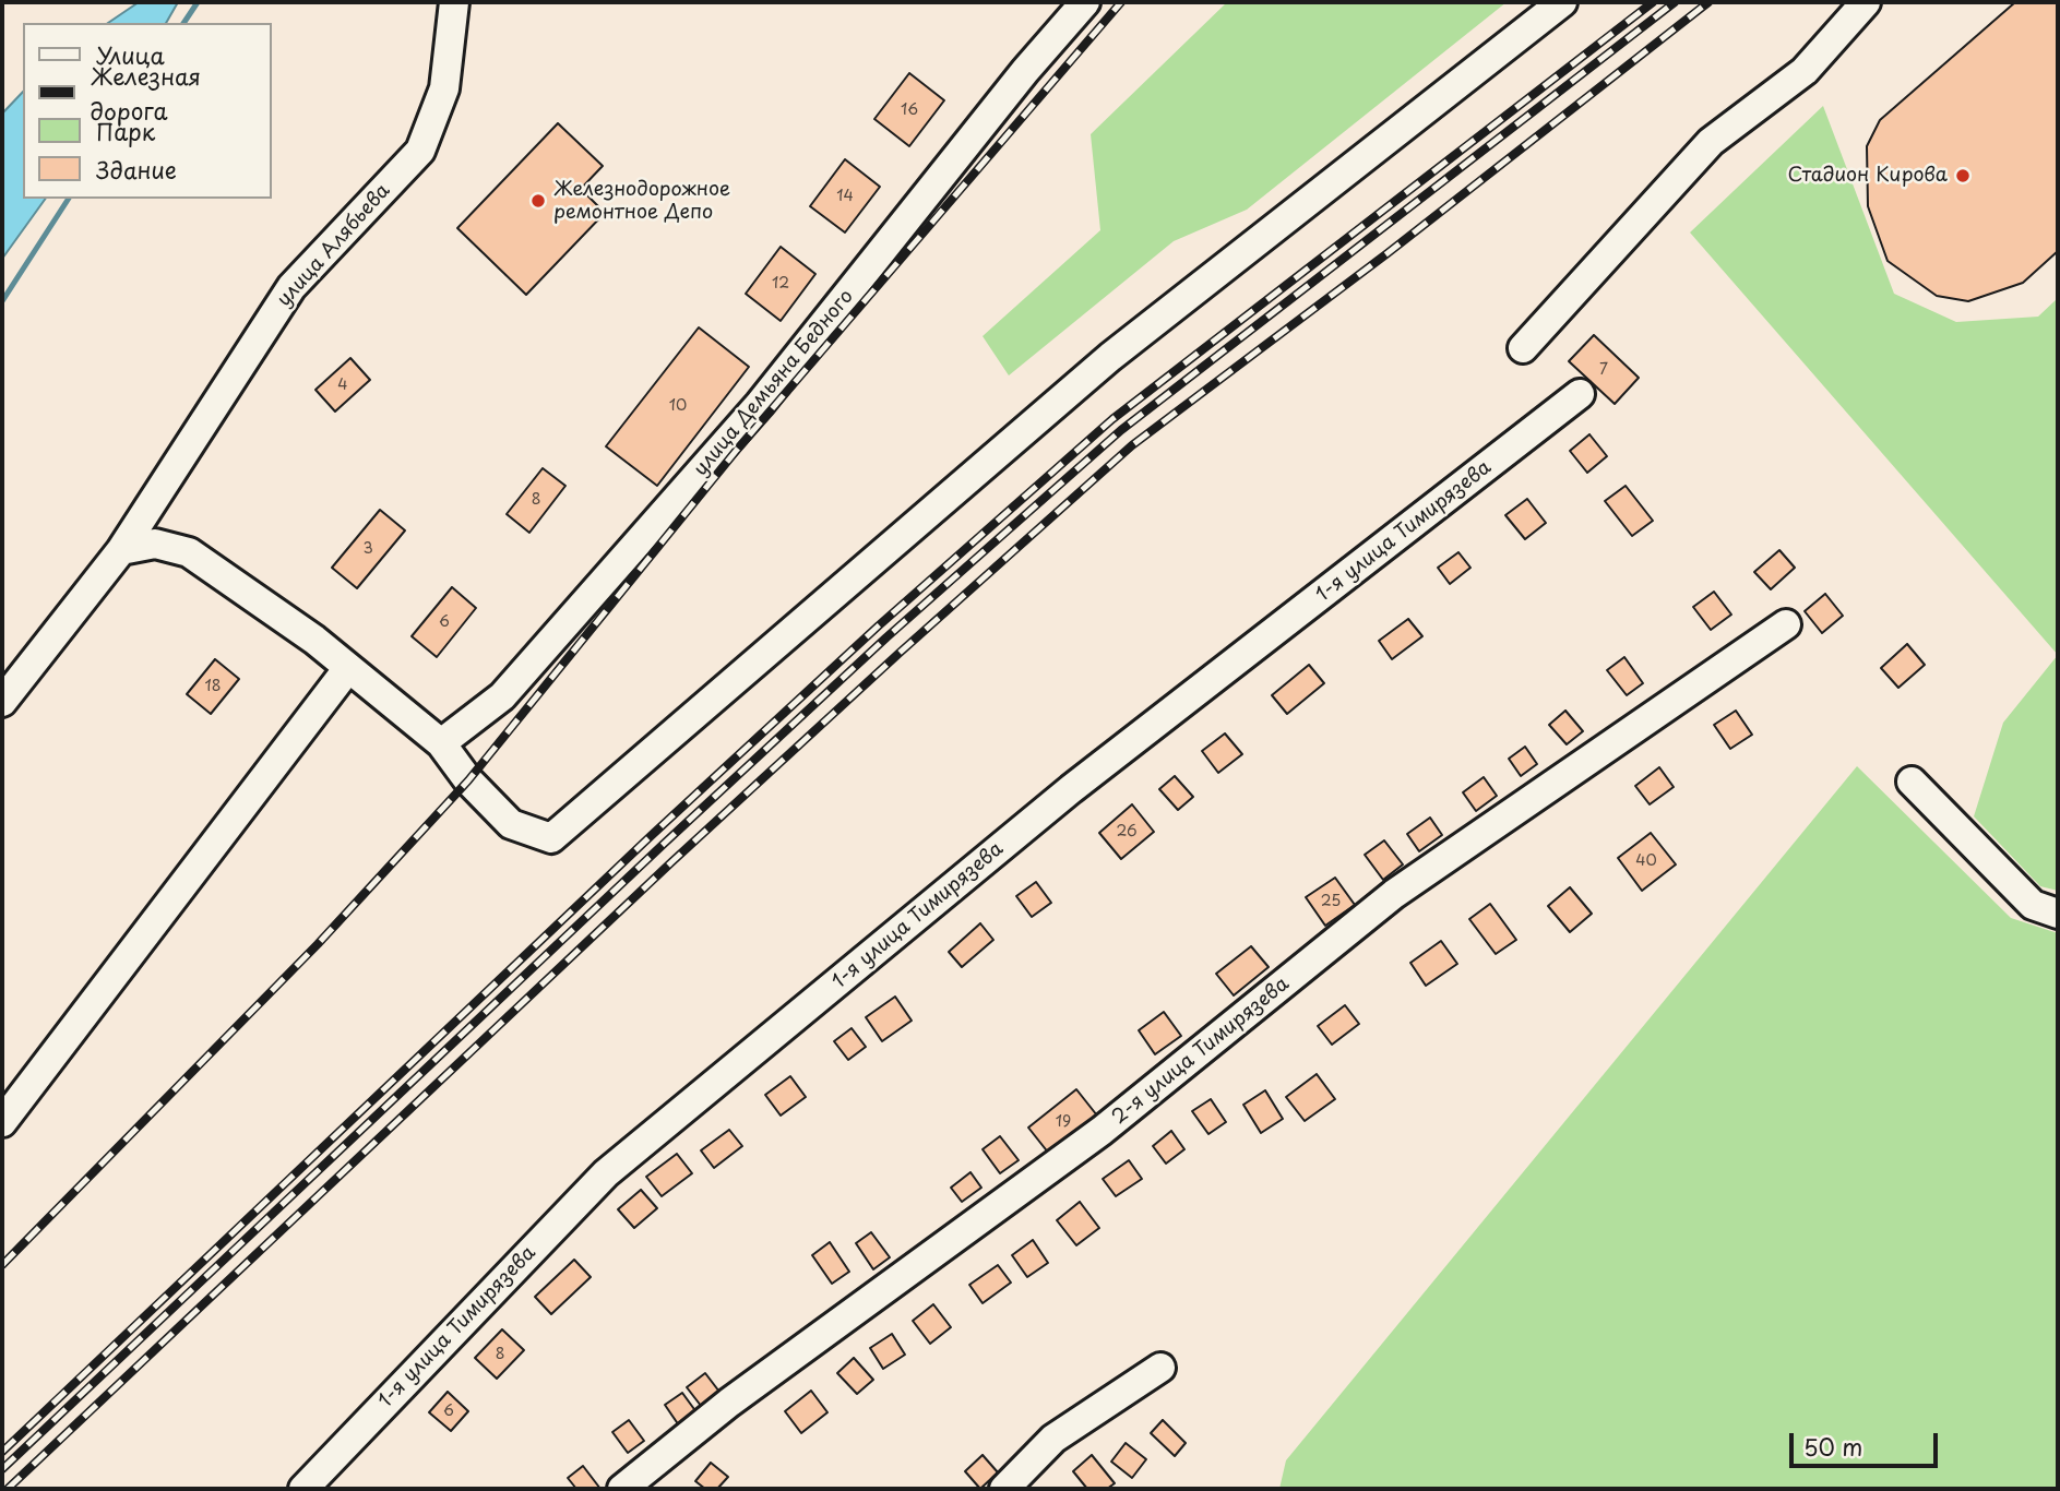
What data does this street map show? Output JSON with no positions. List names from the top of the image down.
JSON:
{
  "streets": {
    "street": [
      "улица Алябьева",
      "улица Демьяна Бедного",
      "1-я улица Тимирязева",
      "2-я улица Тимирязева"
    ]
  },
  "places": ["Стадион Кирова", "Железнодорожное ремонтное Депо"],
  "house_numbers": [
    "16",
    "14",
    "12",
    "7",
    "4",
    "10",
    "8",
    "3",
    "6",
    "18",
    "26",
    "40",
    "25",
    "19",
    "8",
    "6"
  ],
  "legend": [
    "Улица",
    "Железная дорога",
    "Парк",
    "Здание"
  ],
  "scale_bar": "50 m"
}
